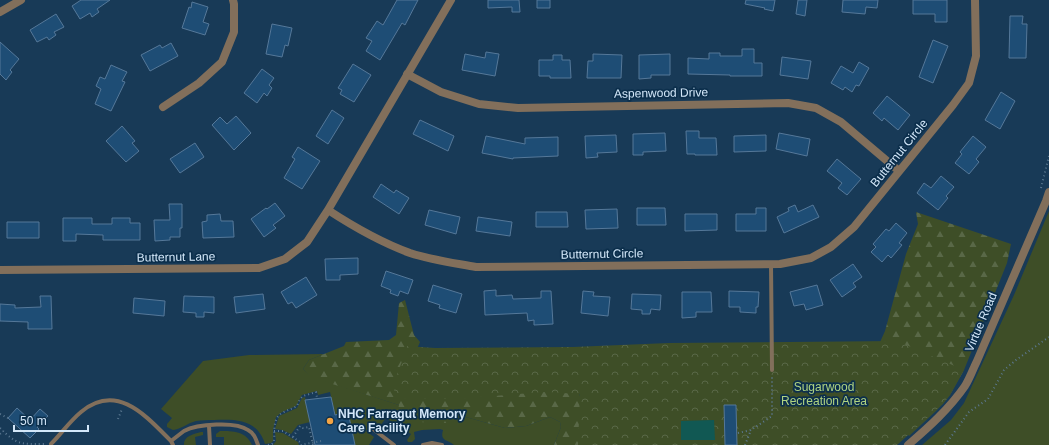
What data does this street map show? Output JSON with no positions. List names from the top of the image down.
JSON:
{
  "streets": {
    "street": [
      "Aspenwood Drive",
      "Butternut Circle",
      "Butternut Lane",
      "Virtue Road"
    ]
  },
  "crossings": [
    ["Aspenwood Drive", "Butternut Circle"],
    ["Butternut Circle", "Butternut Lane"]
  ],
  "parks": ["Sugarwood Recreation Area"],
  "places": ["NHC Farragut Memory Care Facility"],
  "scale_bar": "50 m"
}
